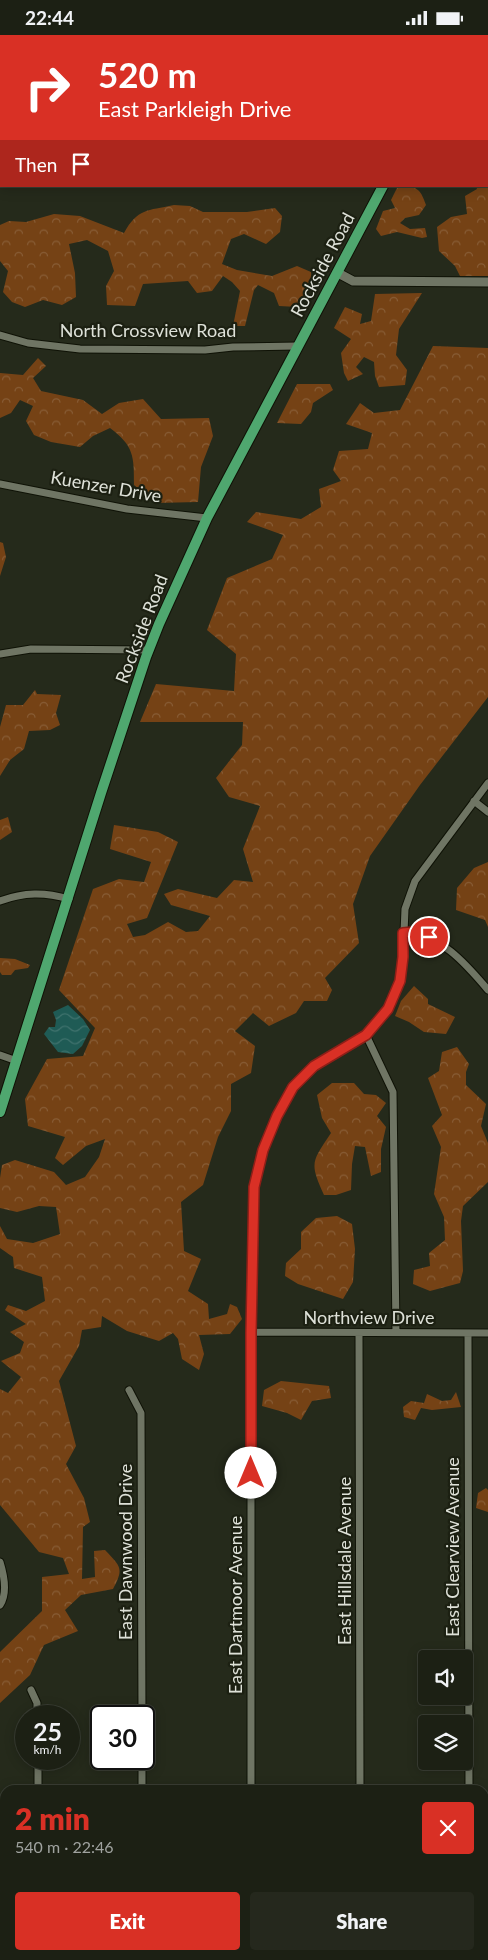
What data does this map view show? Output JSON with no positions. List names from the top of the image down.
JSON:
{
  "streets": {
    "main road": ["Rockside Road"],
    "street": [
      "North Crossview Road",
      "Kuenzer Drive",
      "Northview Drive",
      "East Clearview Avenue",
      "East Dawnwood Drive",
      "East Hillsdale Avenue",
      "East Dartmoor Avenue"
    ]
  },
  "crossings": [
    ["Rockside Road", "North Crossview Road"],
    ["Rockside Road", "Kuenzer Drive"],
    ["Northview Drive", "East Clearview Avenue"],
    ["Northview Drive", "East Hillsdale Avenue"],
    ["Northview Drive", "East Dartmoor Avenue"]
  ],
  "page": {
    "status": "22:44",
    "turn": ["520 m", "East Parkleigh Drive"],
    "then": "Then",
    "speed": "25 km/h",
    "limit": "30",
    "heading": ["2 min", "540 m · 22:46"],
    "buttons": ["Exit", "Share"]
  }
}
